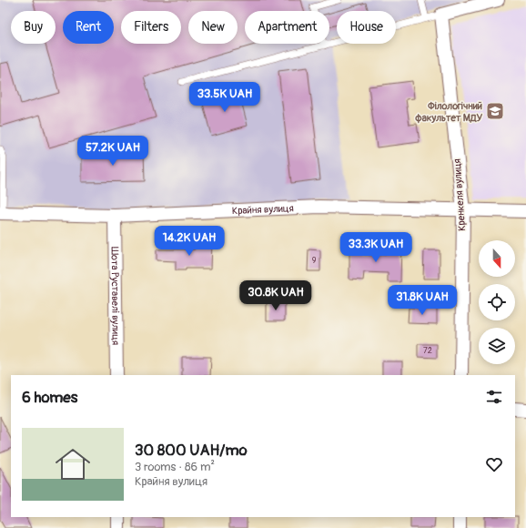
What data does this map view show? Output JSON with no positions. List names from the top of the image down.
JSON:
{
  "streets": {
    "street": ["Кренкеля вулиця", "Крайня вулиця", "Шота Руставелі вулиця"]
  },
  "crossings": [
    ["Кренкеля вулиця", "Крайня вулиця"],
    ["Крайня вулиця", "Шота Руставелі вулиця"]
  ],
  "places": {
    "school or university": ["Філологічний факультет МДУ"]
  },
  "house_numbers": ["9", "72"],
  "north": "bottom",
  "page": {
    "chip": [
      "Buy",
      "Rent",
      "Filters",
      "New",
      "Apartment",
      "House"
    ],
    "price": [
      "33.5K UAH",
      "57.2K UAH",
      "14.2K UAH",
      "33.3K UAH",
      "30.8K UAH",
      "31.8K UAH"
    ],
    "heading": "6 homes",
    "list": [
      {
        "name": "30 800 UAH/mo",
        "note": "3 rooms · 86 m² · Крайня вулиця"
      }
    ]
  }
}
